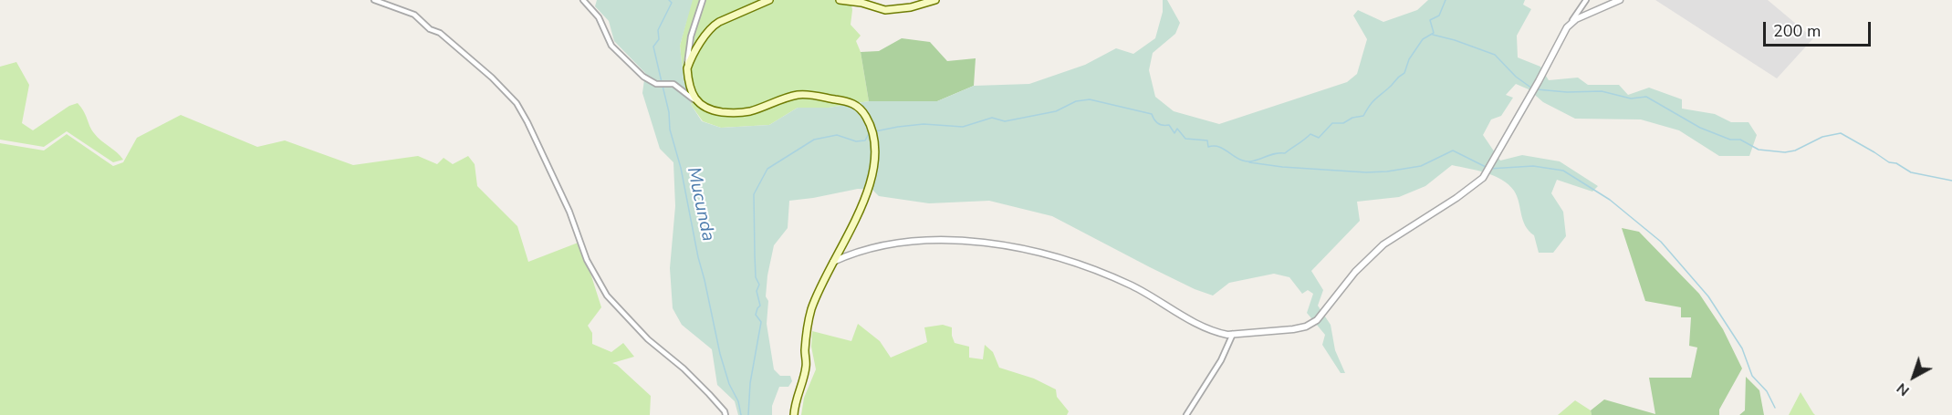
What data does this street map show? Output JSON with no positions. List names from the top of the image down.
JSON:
{
  "water": ["Mucunda"],
  "scale_bar": "200 m",
  "north": "bottom left"
}
